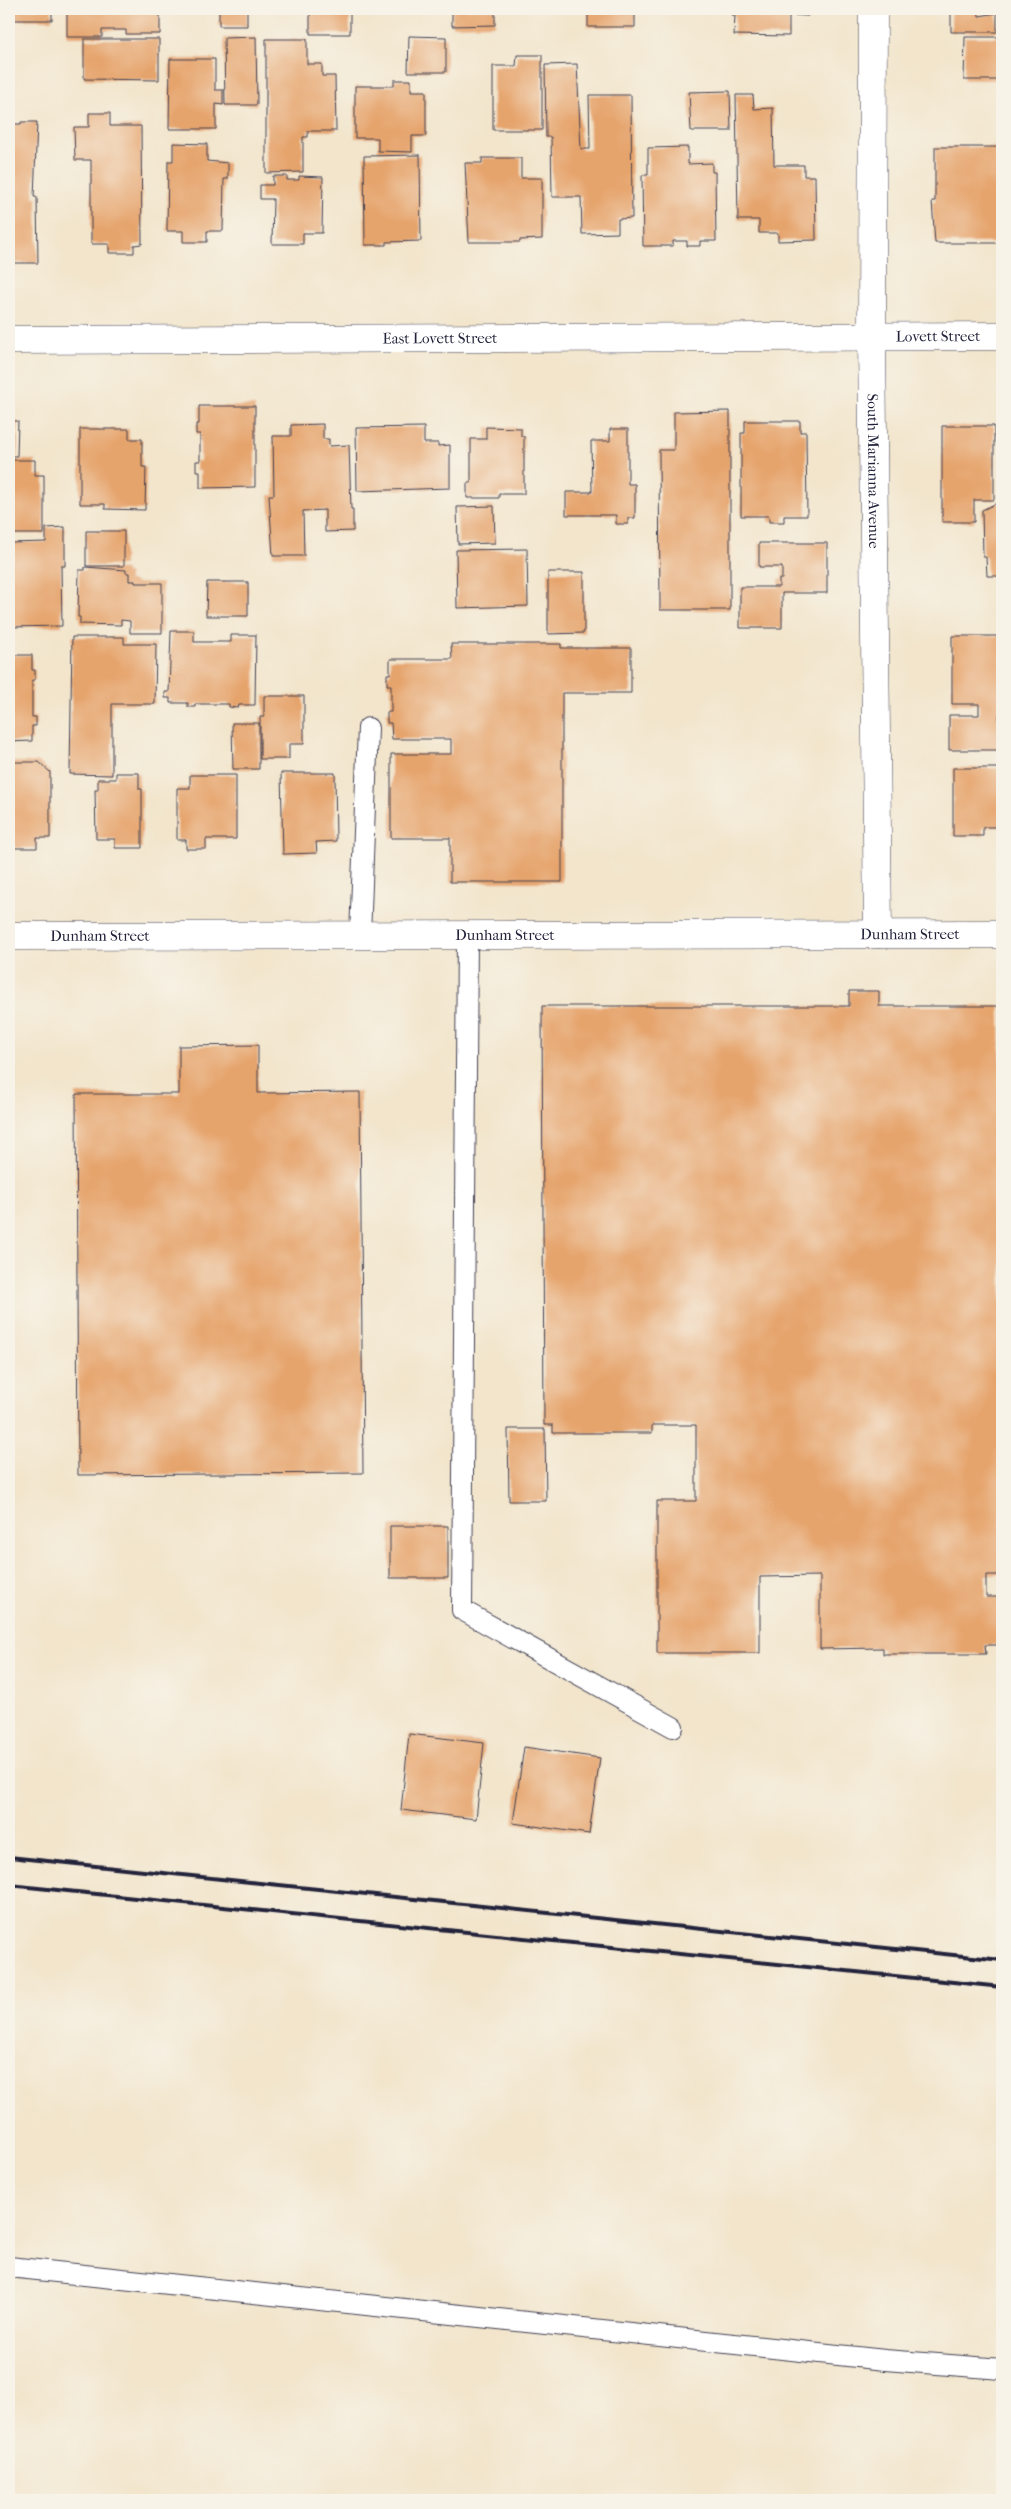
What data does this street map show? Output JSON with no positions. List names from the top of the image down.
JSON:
{
  "streets": {
    "street": [
      "Lovett Street",
      "East Lovett Street",
      "South Marianna Avenue",
      "Dunham Street"
    ]
  },
  "crossings": [
    ["Lovett Street", "East Lovett Street"],
    ["Lovett Street", "South Marianna Avenue"],
    ["East Lovett Street", "South Marianna Avenue"],
    ["South Marianna Avenue", "Dunham Street"]
  ]
}
